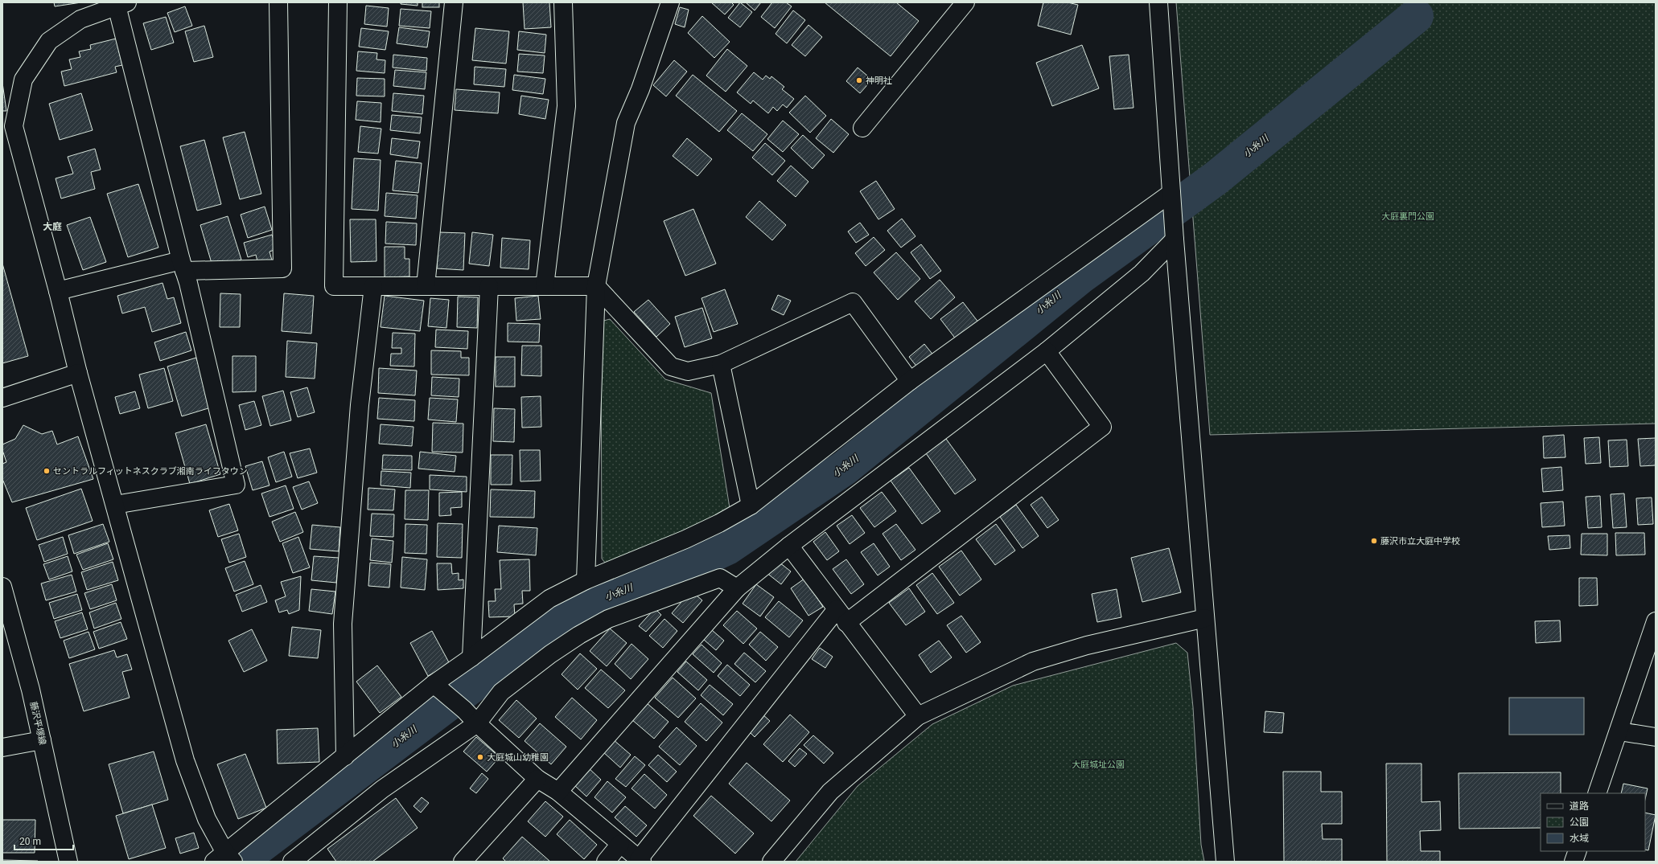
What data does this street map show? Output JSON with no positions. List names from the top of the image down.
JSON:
{
  "streets": {
    "street": ["藤沢平塚線"]
  },
  "districts": ["大庭"],
  "water": ["小糸川"],
  "parks": ["大庭裏門公園", "大庭城址公園"],
  "places": [
    "神明社",
    "セントラルフィットネスクラブ湘南ライフタウン",
    "藤沢市立大庭中学校",
    "大庭城山幼稚園"
  ],
  "legend": ["道路", "公園", "水域"],
  "scale_bar": "20 m"
}
